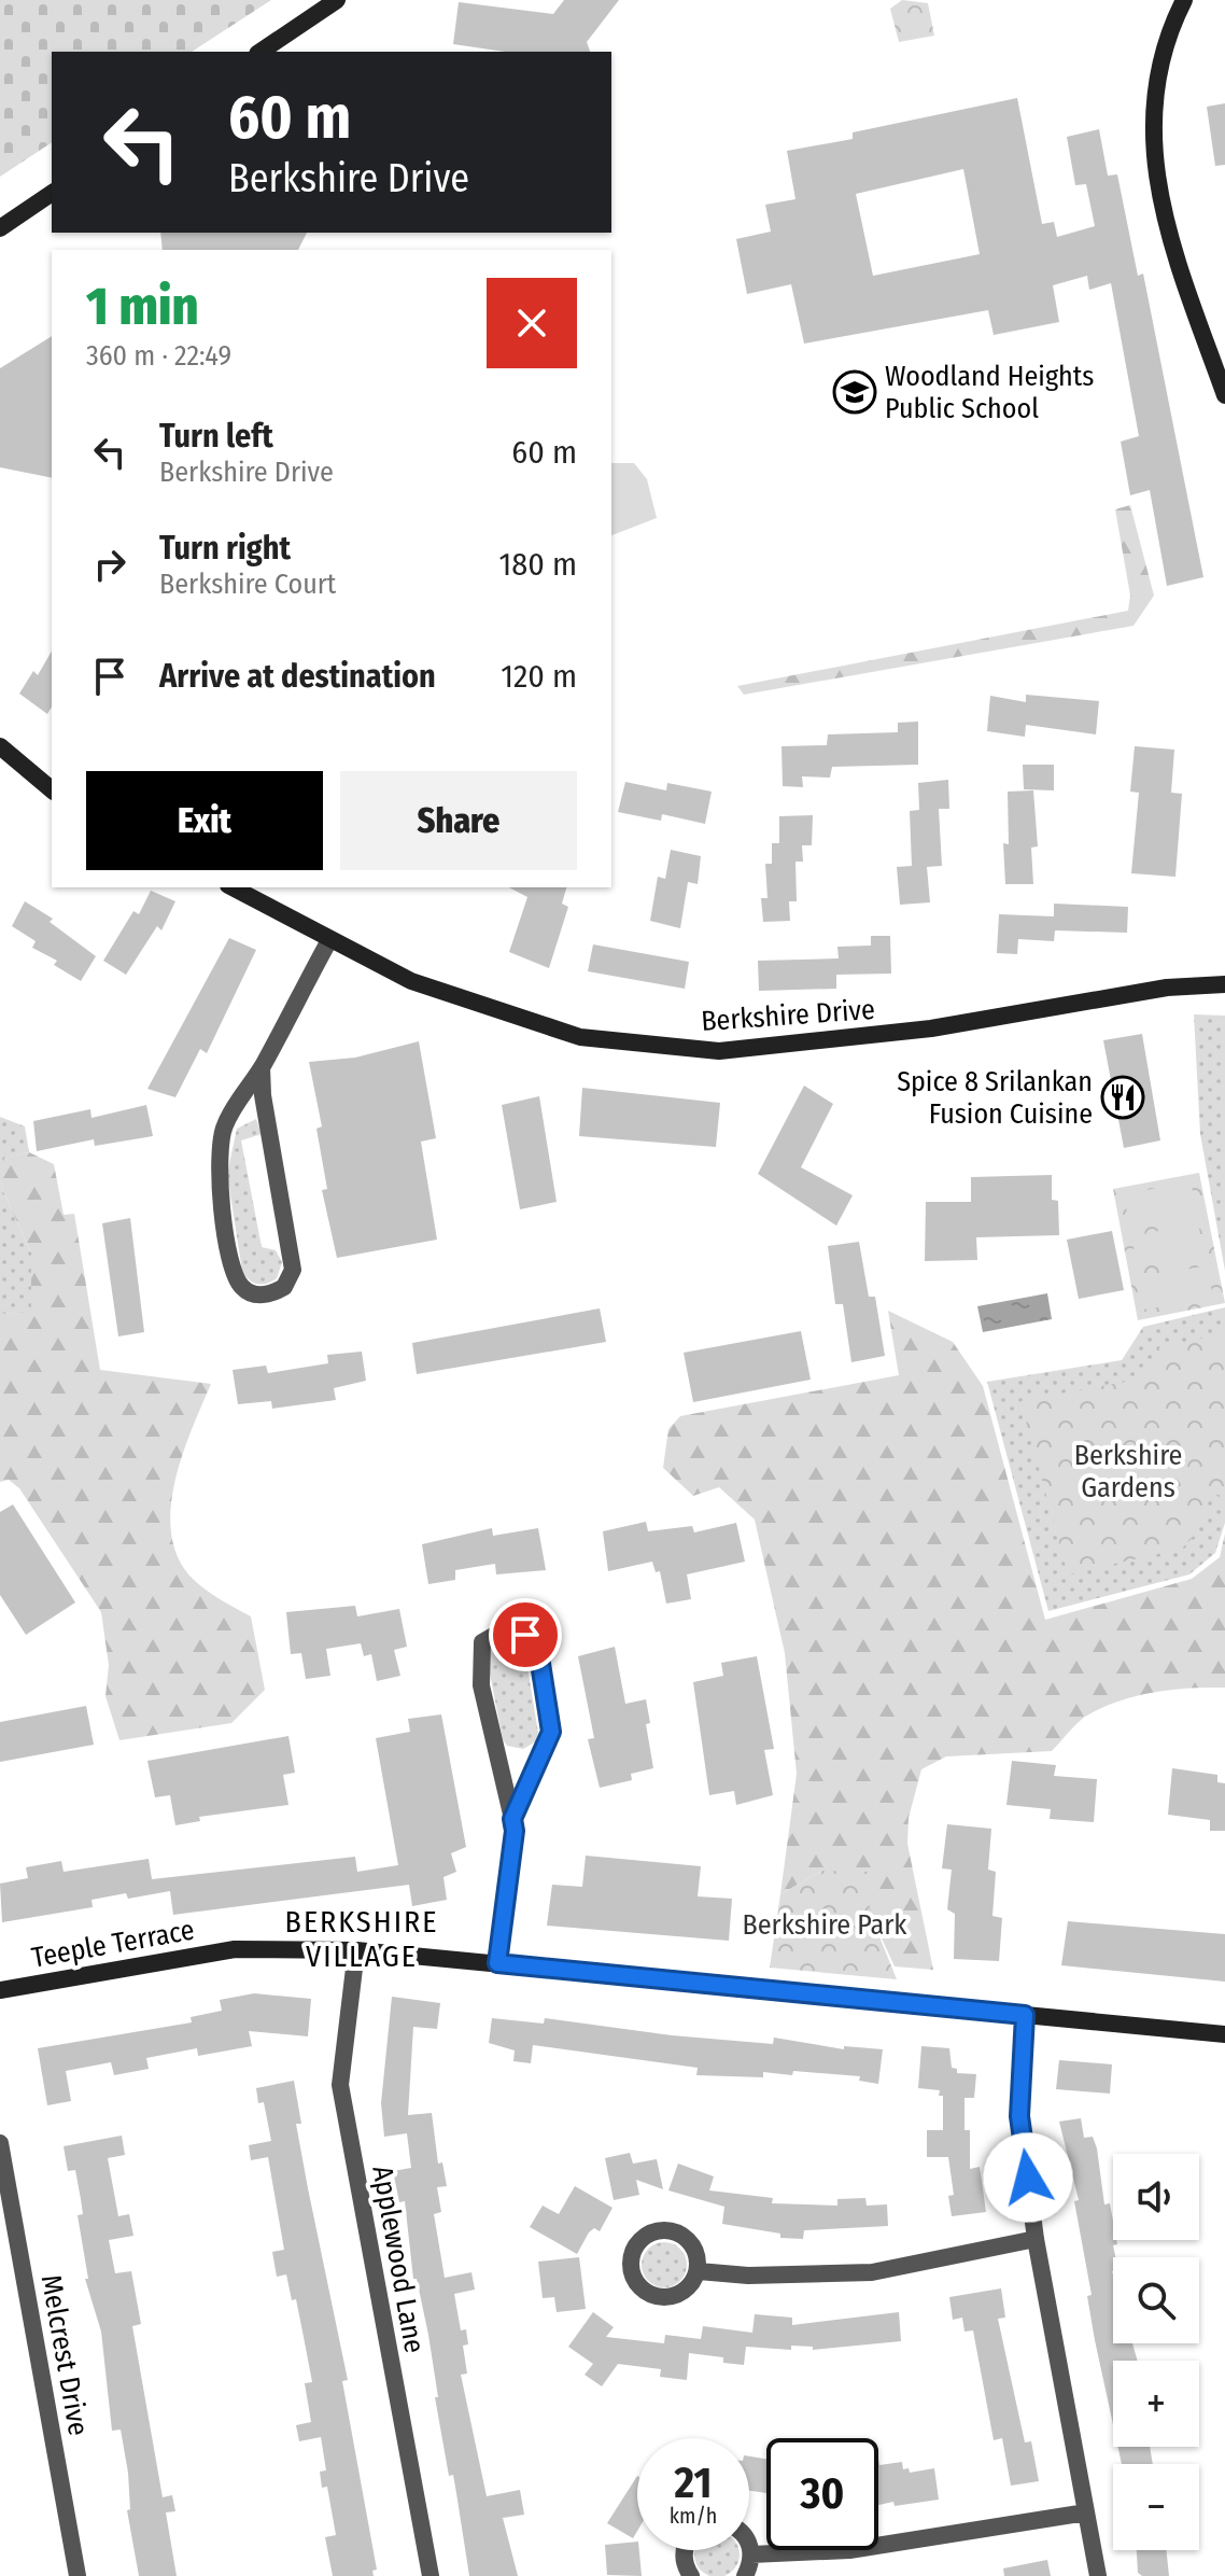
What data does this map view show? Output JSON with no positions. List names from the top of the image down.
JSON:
{
  "streets": {
    "street": [
      "Berkshire Drive",
      "Teeple Terrace",
      "Applewood Lane",
      "Melcrest Drive"
    ]
  },
  "crossings": [
    ["Teeple Terrace", "Applewood Lane"]
  ],
  "districts": ["BERKSHIRE VILLAGE"],
  "parks": ["Berkshire Gardens", "Berkshire Park"],
  "places": {
    "school or university": ["Woodland Heights Public School"],
    "restaurant": ["Spice 8 Srilankan Fusion Cuisine"]
  },
  "page": {
    "turn": ["60 m", "Berkshire Drive"],
    "heading": ["1 min", "360 m · 22:49"],
    "list": [
      {
        "name": "Turn left",
        "note": "Berkshire Drive",
        "value": "60 m"
      },
      {
        "name": "Turn right",
        "note": "Berkshire Court",
        "value": "180 m"
      },
      {
        "name": "Arrive at destination",
        "value": "120 m"
      }
    ],
    "buttons": ["Exit", "Share"],
    "map_buttons": ["+", "−"],
    "speed": "21 km/h",
    "limit": "30"
  }
}
